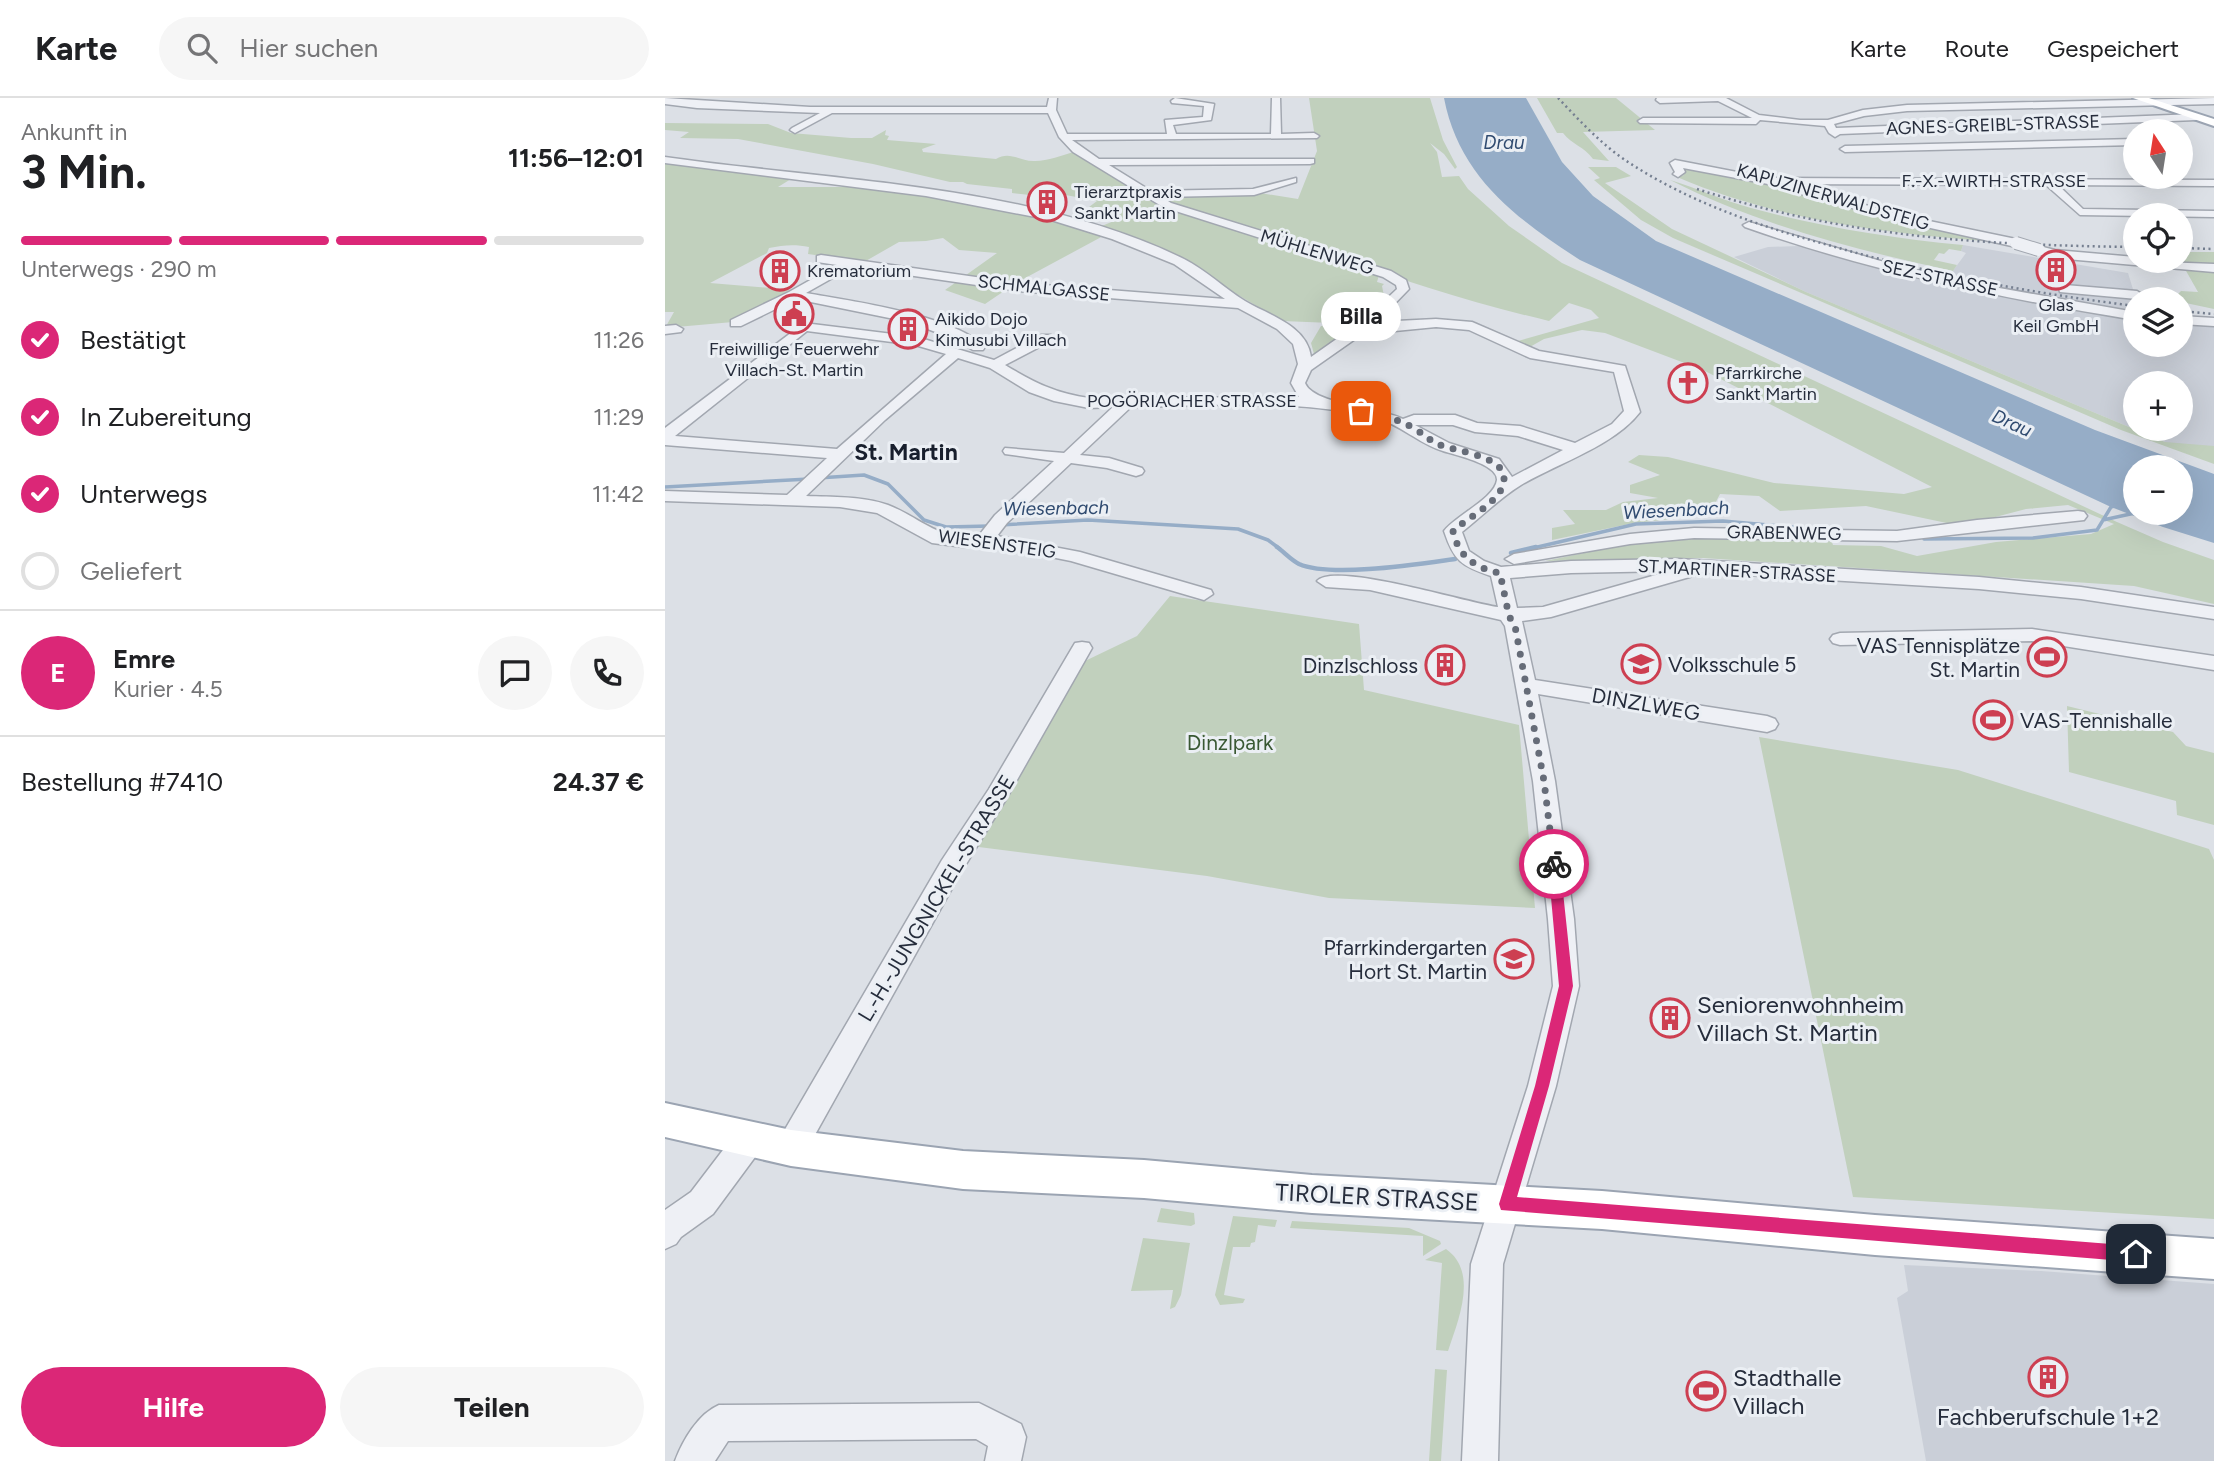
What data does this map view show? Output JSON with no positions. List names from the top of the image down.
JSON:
{
  "streets": {
    "main road": ["TIROLER STRASSE"],
    "street": [
      "AGNES-GREIBL-STRASSE",
      "F.-X.-WIRTH-STRASSE",
      "KAPUZINERWALDSTEIG",
      "MÜHLENWEG",
      "SEZ-STRASSE",
      "SCHMALGASSE",
      "POGÖRIACHER STRASSE",
      "GRABENWEG",
      "WIESENSTEIG",
      "ST.MARTINER-STRASSE",
      "DINZLWEG",
      "L.-H.-JUNGNICKEL-STRASSE"
    ]
  },
  "crossings": [
    ["F.-X.-WIRTH-STRASSE", "KAPUZINERWALDSTEIG"],
    ["GRABENWEG", "ST.MARTINER-STRASSE"],
    ["L.-H.-JUNGNICKEL-STRASSE", "TIROLER STRASSE"]
  ],
  "districts": ["St. Martin"],
  "water": ["Drau", "Wiesenbach"],
  "parks": ["Dinzlpark"],
  "places": {
    "building": [
      "Tierarztpraxis Sankt Martin",
      "Glas Keil GmbH",
      "Krematorium",
      "Aikido Dojo Kimusubi Villach",
      "Dinzlschloss",
      "Seniorenwohnheim Villach St. Martin",
      "Fachberufschule 1+2"
    ],
    "public building": ["Freiwillige Feuerwehr Villach-St. Martin"],
    "church": ["Pfarrkirche Sankt Martin"],
    "other": ["Billa"],
    "sports": ["VAS Tennisplätze St. Martin", "VAS-Tennishalle", "Stadthalle Villach"],
    "school or university": ["Volksschule 5", "Pfarrkindergarten Hort St. Martin"]
  },
  "north": "top",
  "page": {
    "header": "Karte",
    "search": "Hier suchen",
    "nav": ["Karte", "Route", "Gespeichert"],
    "heading": ["3 Min.", "Ankunft in", "11:56–12:01"],
    "panel": [
      "Emre",
      "Kurier · 4.5",
      "Bestellung #7410",
      "24.37 €"
    ],
    "map_buttons": ["+", "−"],
    "bar": "Unterwegs · 290 m",
    "bubble": "Billa",
    "list": [
      ["Bestätigt", "11:26"],
      ["In Zubereitung", "11:29"],
      ["Unterwegs", "11:42"],
      "Geliefert"
    ],
    "round": "E",
    "buttons": ["Hilfe", "Teilen"]
  }
}
